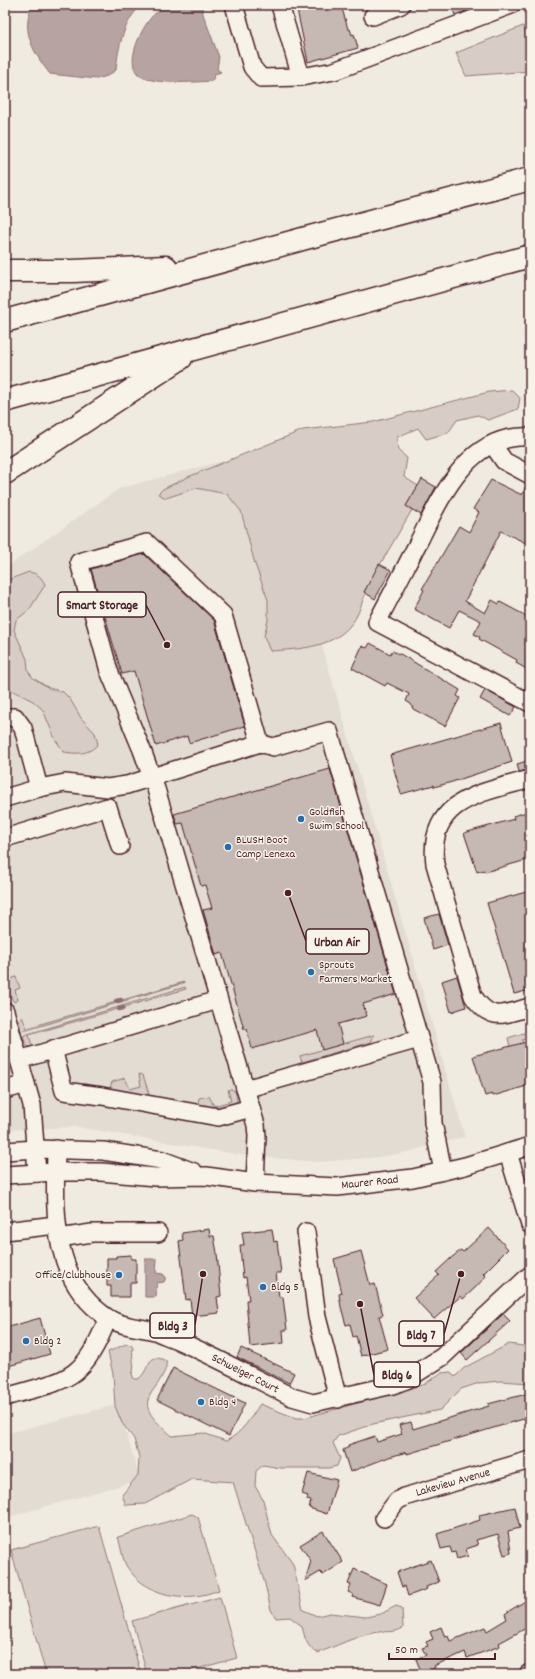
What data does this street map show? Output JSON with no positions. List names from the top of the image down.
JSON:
{
  "streets": {
    "street": ["Maurer Road", "Schweiger Court", "Lakeview Avenue"]
  },
  "crossings": [
    ["Maurer Road", "Schweiger Court"]
  ],
  "places": [
    "Smart Storage",
    "Goldfish Swim School",
    "BLUSH Boot Camp Lenexa",
    "Urban Air",
    "Sprouts Farmers Market",
    "Bldg 3",
    "Bldg 7",
    "Office/Clubhouse",
    "Bldg 5",
    "Bldg 6",
    "Bldg 2",
    "Bldg 4"
  ],
  "scale_bar": "50 m"
}
